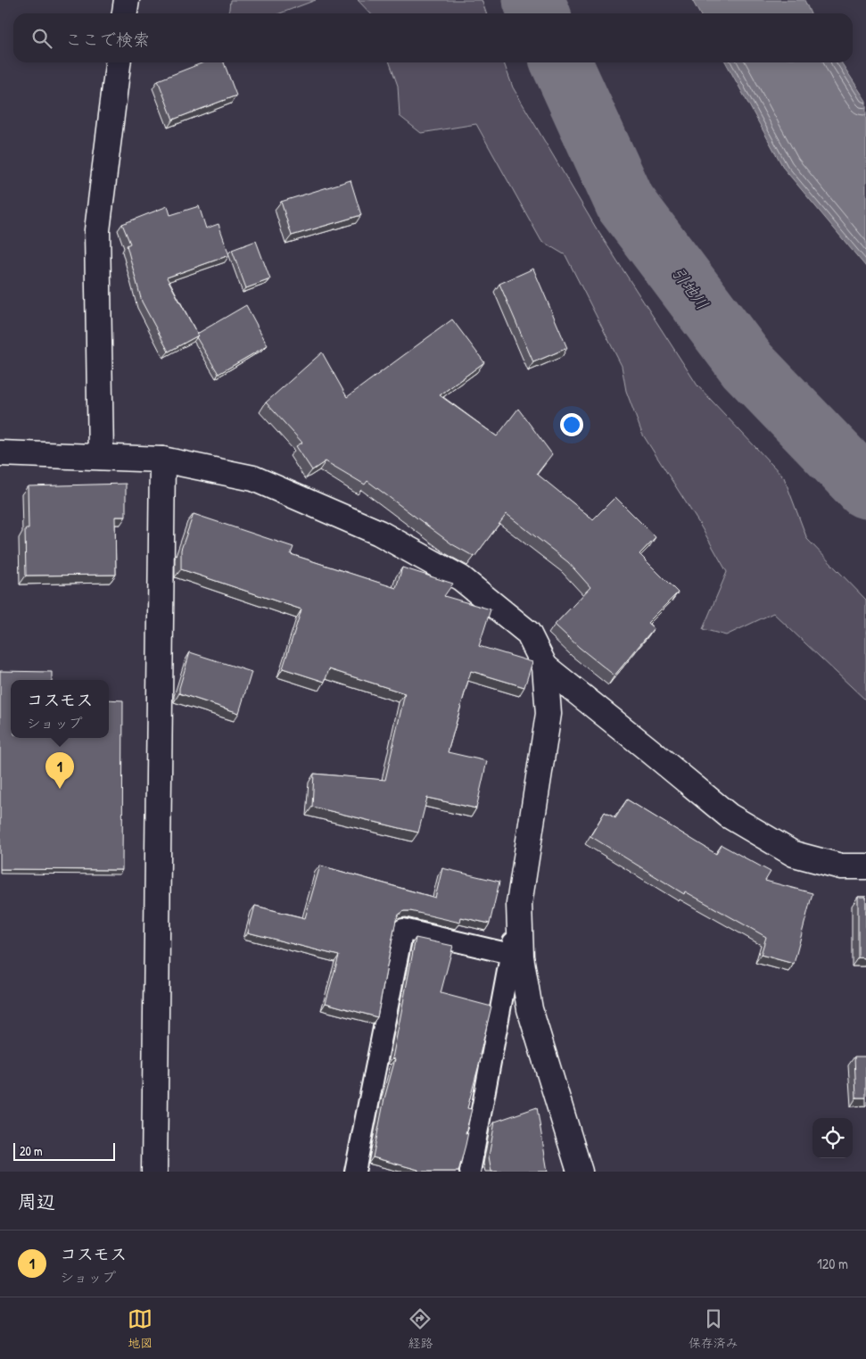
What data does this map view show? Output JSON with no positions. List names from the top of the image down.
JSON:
{
  "water": ["引地川"],
  "scale_bar": "20 m",
  "page": {
    "search": "ここで検索",
    "popup": ["コスモス", "ショップ"],
    "pins": "1",
    "scale": "20 m",
    "heading": "周辺",
    "list": [
      {
        "mark": "1",
        "name": "コスモス",
        "note": "ショップ",
        "value": "120 m"
      }
    ],
    "nav": ["地図", "経路", "保存済み"]
  }
}
